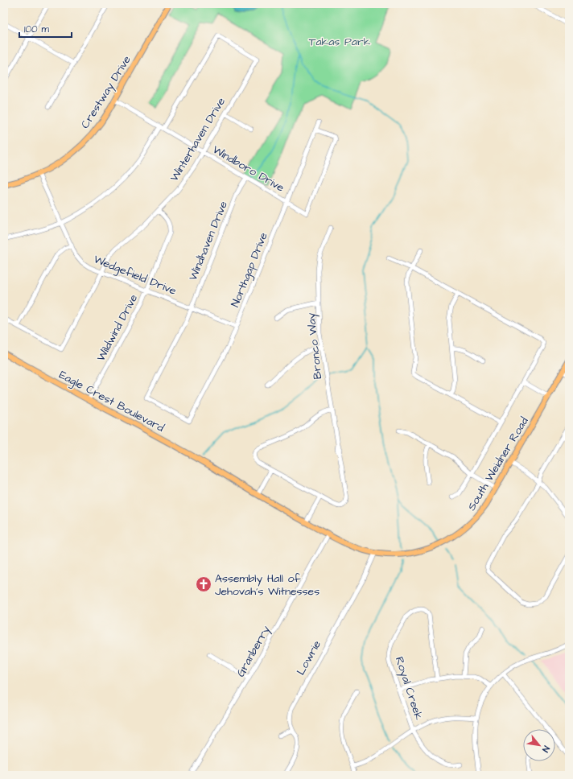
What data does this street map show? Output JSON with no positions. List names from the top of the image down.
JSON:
{
  "streets": {
    "main road": ["Crestway Drive", "Eagle Crest Boulevard", "South Weidner Road"],
    "street": [
      "Winterhaven Drive",
      "Windboro Drive",
      "Windhaven Drive",
      "Northgap Drive",
      "Wedgefield Drive",
      "Wildwind Drive",
      "Bronco Way",
      "Granberry",
      "Lowrie",
      "Royal Creek"
    ]
  },
  "crossings": [
    ["Crestway Drive", "Windboro Drive"],
    ["Crestway Drive", "Wedgefield Drive"],
    ["Winterhaven Drive", "Windboro Drive"],
    ["Winterhaven Drive", "Wedgefield Drive"],
    ["Winterhaven Drive", "Wildwind Drive"],
    ["Windboro Drive", "Windhaven Drive"],
    ["Windboro Drive", "Northgap Drive"],
    ["Windhaven Drive", "Northgap Drive"],
    ["Windhaven Drive", "Wedgefield Drive"],
    ["Northgap Drive", "Wedgefield Drive"],
    ["Wedgefield Drive", "Wildwind Drive"],
    ["Wildwind Drive", "Eagle Crest Boulevard"],
    ["Eagle Crest Boulevard", "South Weidner Road"],
    ["South Weidner Road", "Granberry"],
    ["South Weidner Road", "Lowrie"]
  ],
  "parks": ["Takas Park"],
  "places": {
    "church": ["Assembly Hall of Jehovah's Witnesses"]
  },
  "scale_bar": "100 m",
  "north": "bottom right"
}
